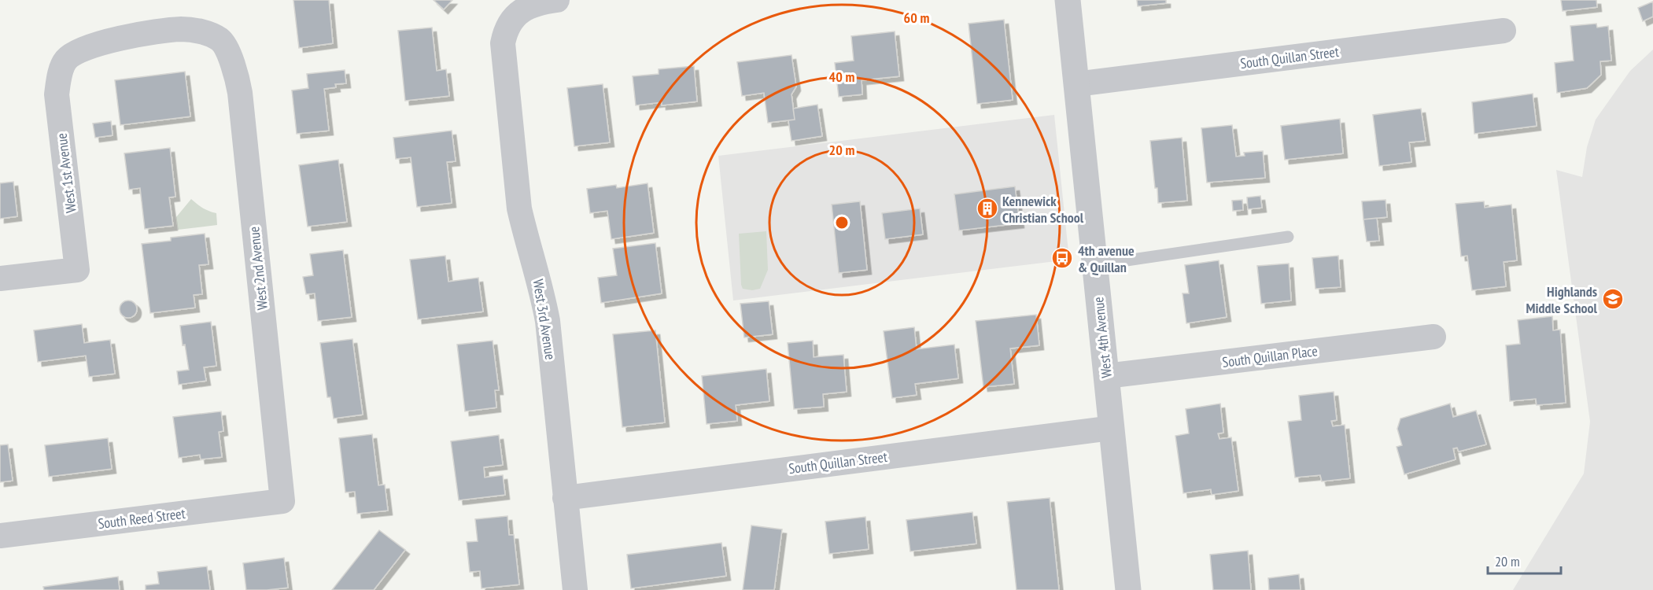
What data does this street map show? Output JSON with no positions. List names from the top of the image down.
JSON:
{
  "streets": {
    "street": [
      "South Quillan Street",
      "West 1st Avenue",
      "West 2nd Avenue",
      "West 3rd Avenue",
      "West 4th Avenue",
      "South Quillan Place",
      "South Reed Street"
    ]
  },
  "crossings": [
    ["South Quillan Street", "West 3rd Avenue"],
    ["South Quillan Street", "West 4th Avenue"],
    ["West 1st Avenue", "West 2nd Avenue"],
    ["West 2nd Avenue", "South Reed Street"],
    ["West 4th Avenue", "South Quillan Place"]
  ],
  "places": {
    "building": ["Kennewick Christian School"],
    "bus stop": ["4th avenue & Quillan"],
    "school or university": ["Highlands Middle School"]
  },
  "scale_bar": "20 m",
  "rings": ["60 m", "40 m", "20 m"]
}
